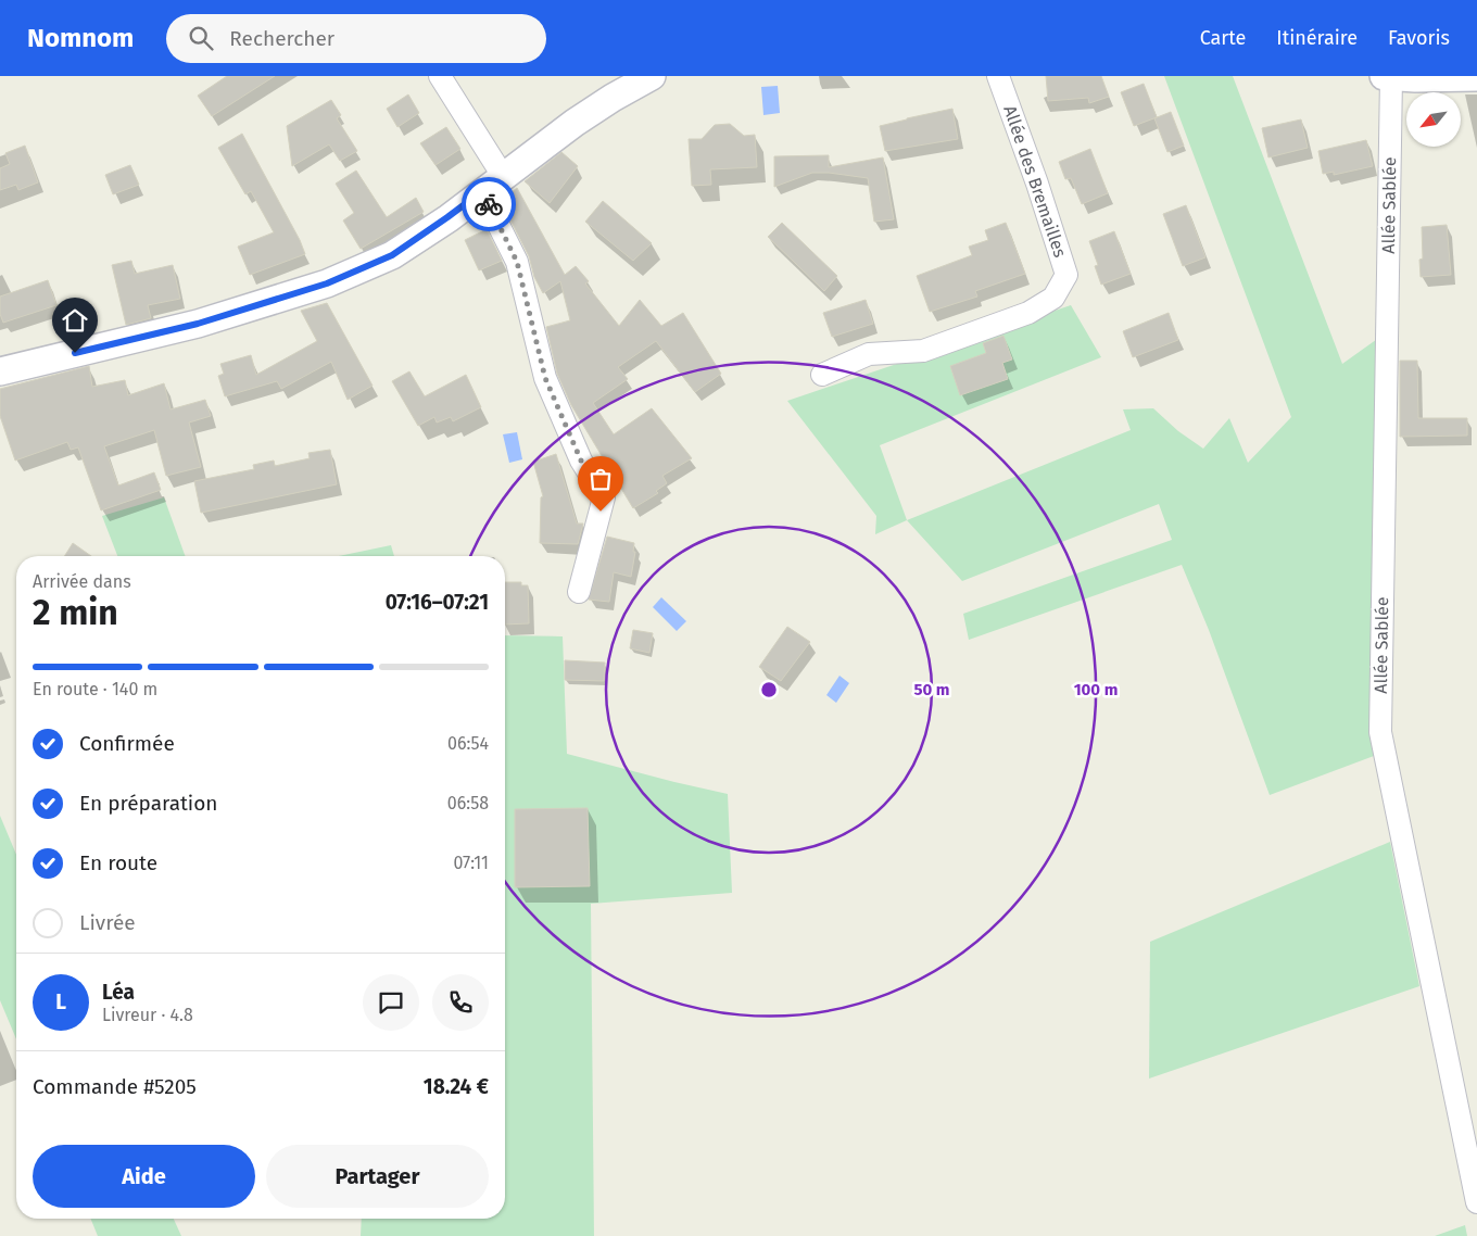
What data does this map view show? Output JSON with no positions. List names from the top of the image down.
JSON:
{
  "streets": {
    "street": ["Allée des Bremailles", "Allée Sablée"]
  },
  "north": "bottom left",
  "page": {
    "header": "Nomnom",
    "search": "Rechercher",
    "nav": ["Carte", "Itinéraire", "Favoris"],
    "heading": ["2 min", "Arrivée dans", "07:16–07:21"],
    "panel": [
      "Léa",
      "Livreur · 4.8",
      "Commande #5205",
      "18.24 €"
    ],
    "bar": "En route · 140 m",
    "list": [
      ["Confirmée", "06:54"],
      ["En préparation", "06:58"],
      ["En route", "07:11"],
      "Livrée"
    ],
    "round": "L",
    "buttons": ["Aide", "Partager"]
  },
  "rings": ["50 m", "100 m"]
}
